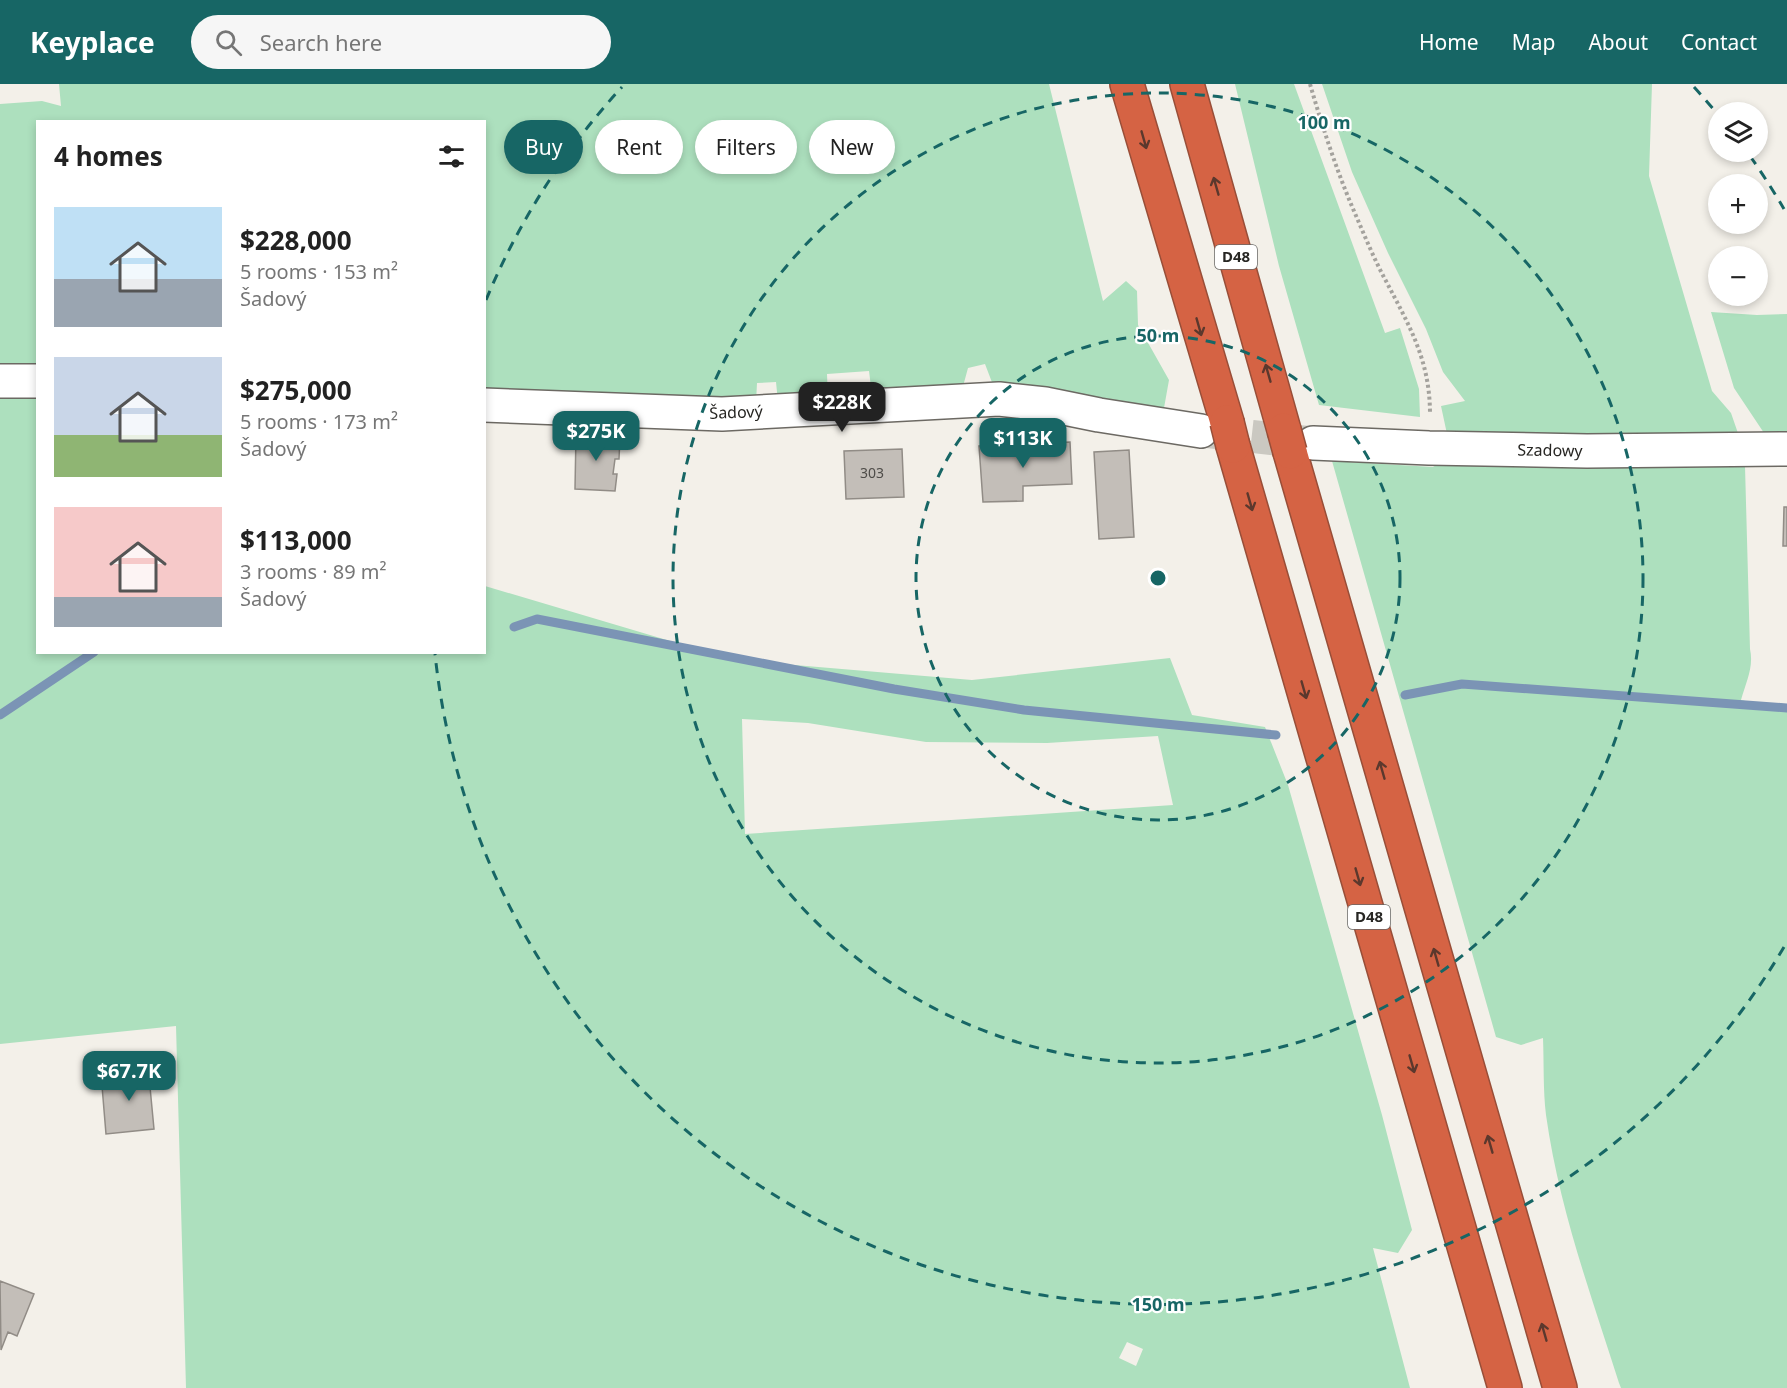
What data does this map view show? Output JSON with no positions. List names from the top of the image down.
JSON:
{
  "streets": {
    "highway": ["D48"],
    "street": ["Šadový", "Szadowy"]
  },
  "crossings": [
    ["D48", "Šadový"],
    ["D48", "Szadowy"]
  ],
  "house_numbers": ["303"],
  "page": {
    "header": "Keyplace",
    "search": "Search here",
    "nav": [
      "Home",
      "Map",
      "About",
      "Contact"
    ],
    "map_buttons": ["+", "−"],
    "chip": [
      "Buy",
      "Rent",
      "Filters",
      "New"
    ],
    "heading": "4 homes",
    "list": [
      {
        "name": "$228,000",
        "note": "5 rooms · 153 m² · Šadový"
      },
      {
        "name": "$275,000",
        "note": "5 rooms · 173 m² · Šadový"
      },
      {
        "name": "$113,000",
        "note": "3 rooms · 89 m² · Šadový"
      }
    ],
    "price": [
      "$228K",
      "$275K",
      "$113K",
      "$67.7K"
    ]
  },
  "rings": ["100 m", "50 m", "150 m"]
}
